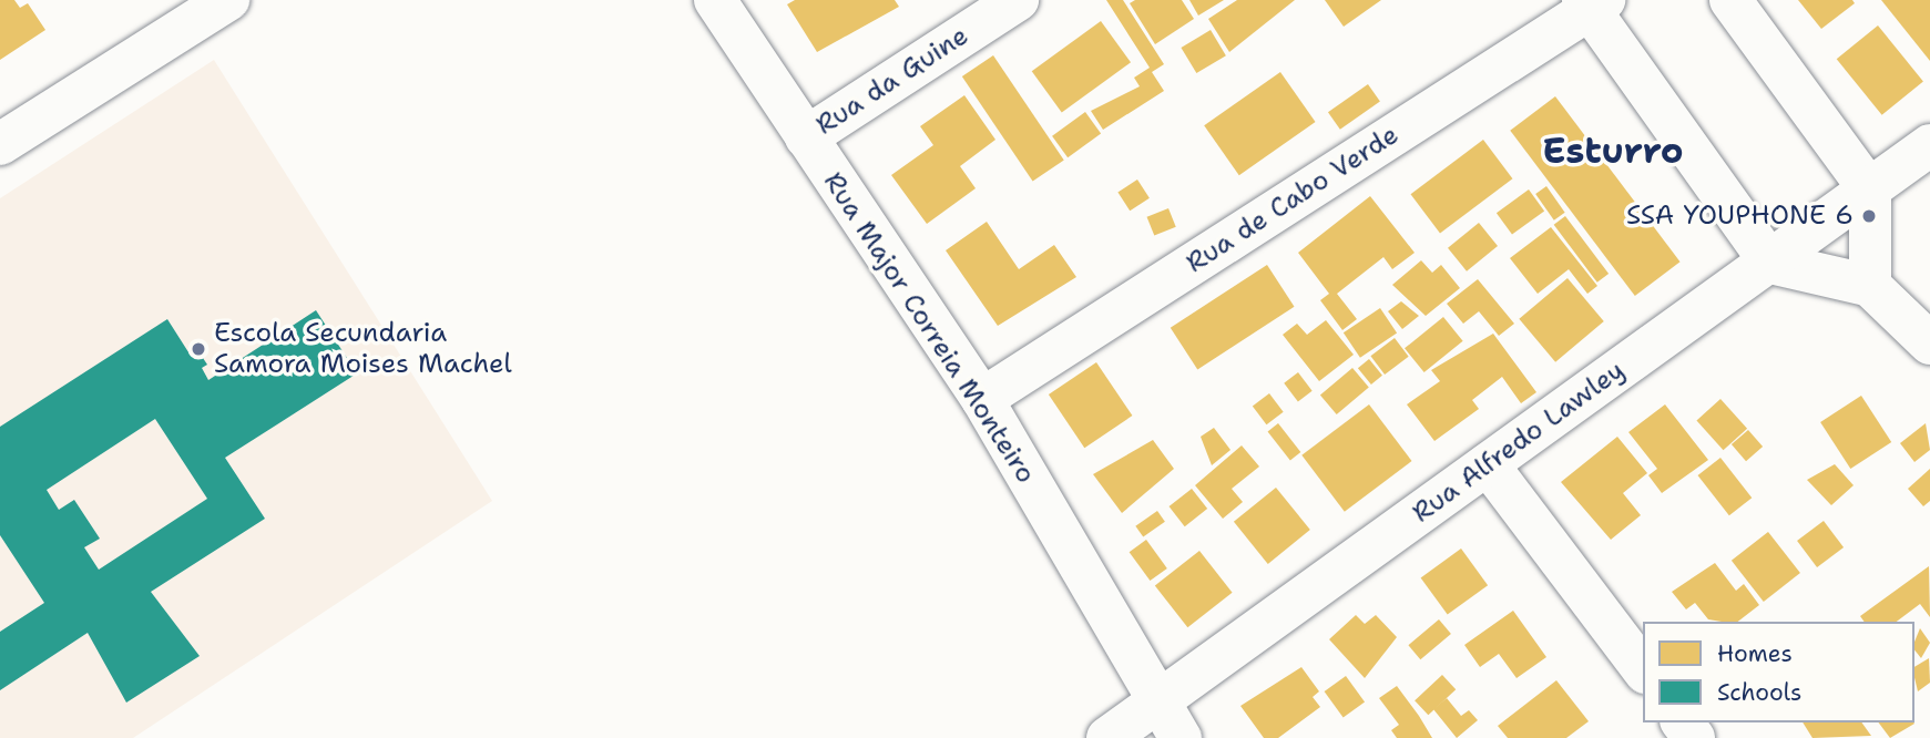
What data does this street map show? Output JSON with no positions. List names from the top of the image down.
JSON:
{
  "streets": {
    "street": [
      "Rua da Guine",
      "Rua de Cabo Verde",
      "Rua Major Correia Monteiro",
      "Rua Alfredo Lawley"
    ]
  },
  "crossings": [
    ["Rua da Guine", "Rua Major Correia Monteiro"],
    ["Rua de Cabo Verde", "Rua Major Correia Monteiro"],
    ["Rua Major Correia Monteiro", "Rua Alfredo Lawley"]
  ],
  "districts": ["Esturro"],
  "places": ["SSA YOUPHONE 6", "Escola Secundaria Samora Moises Machel"],
  "legend": ["Homes", "Schools"]
}
